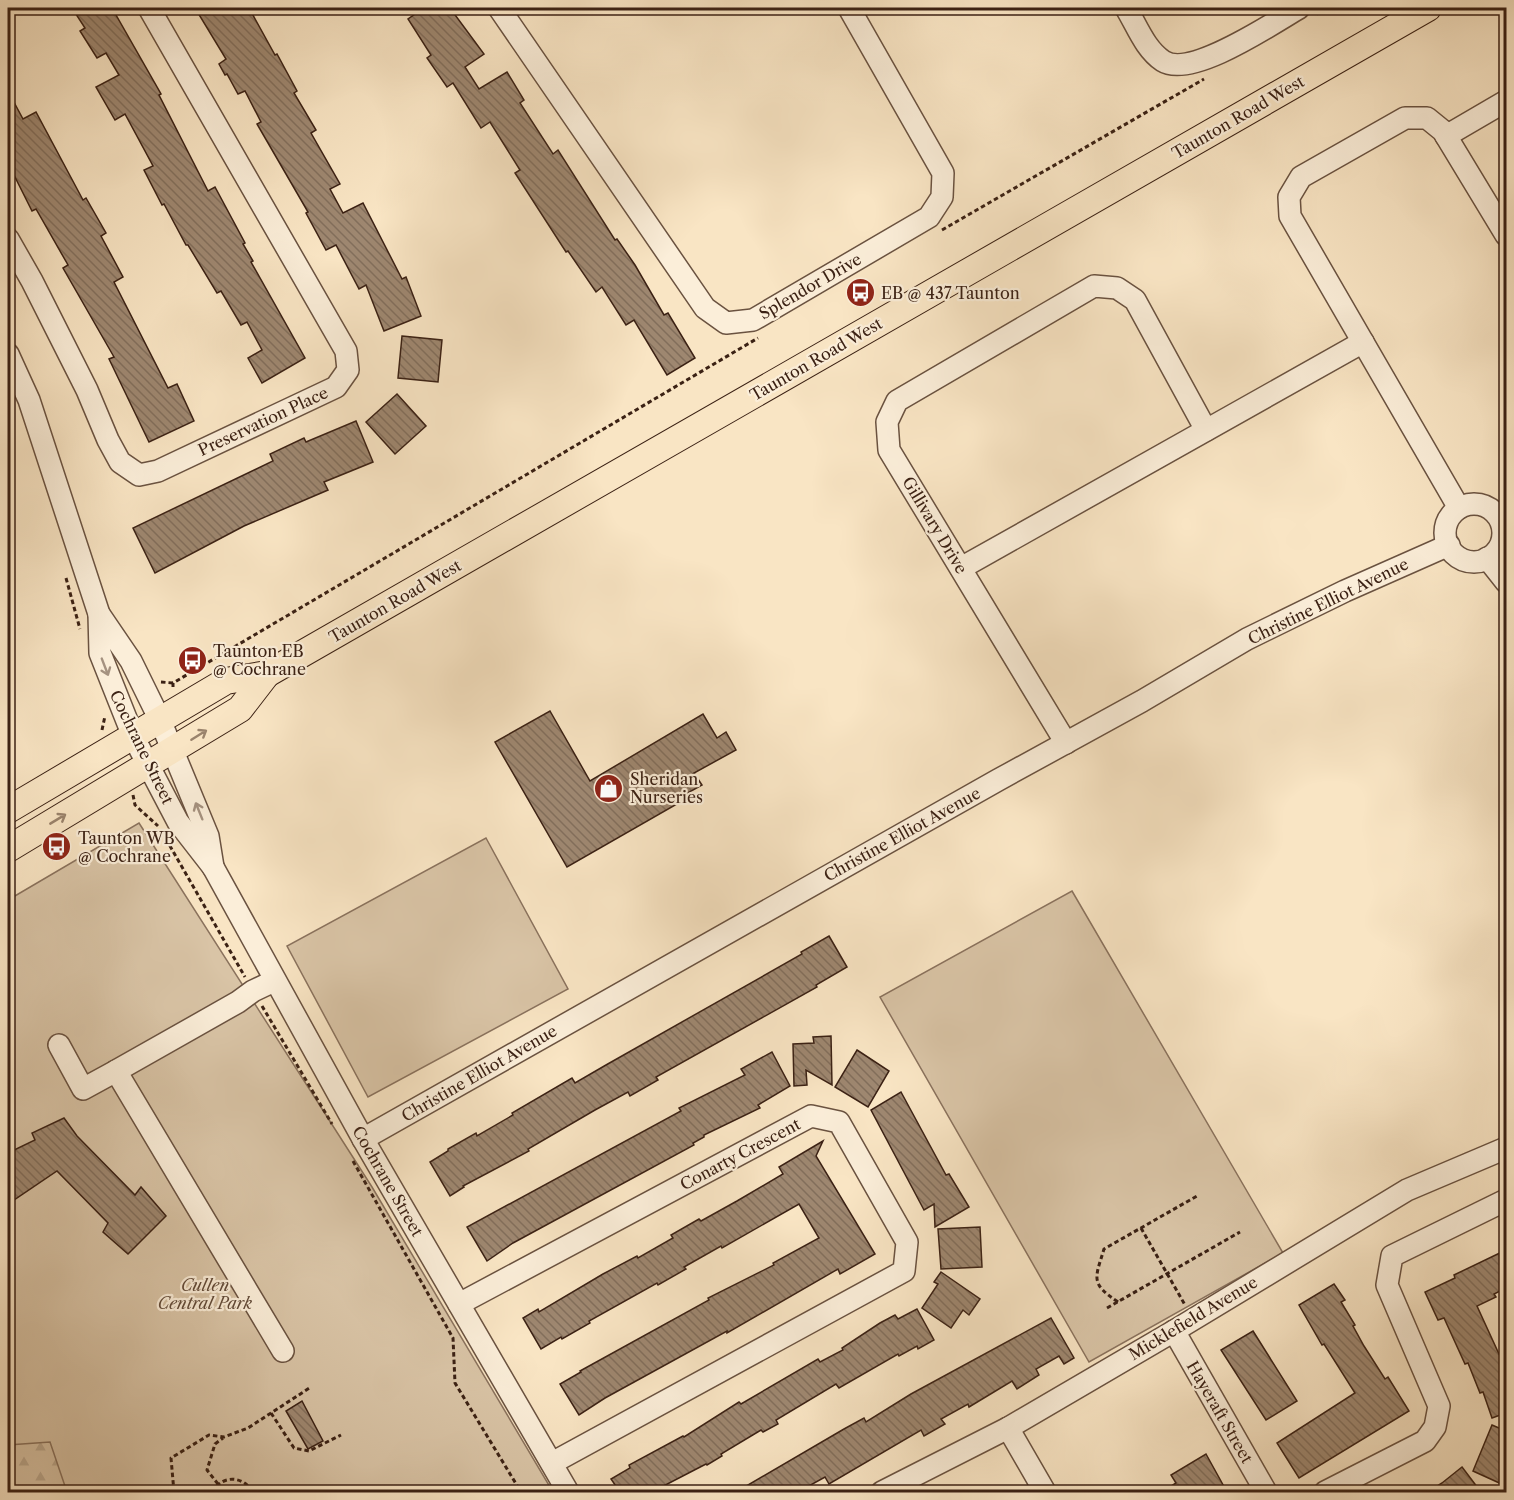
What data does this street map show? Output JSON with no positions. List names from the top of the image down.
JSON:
{
  "streets": {
    "main road": ["Taunton Road West"],
    "street": [
      "Splendor Drive",
      "Preservation Place",
      "Gillivary Drive",
      "Christine Elliot Avenue",
      "Cochrane Street",
      "Conarty Crescent",
      "Micklefield Avenue",
      "Hayeraft Street"
    ]
  },
  "crossings": [
    ["Taunton Road West", "Cochrane Street"],
    ["Gillivary Drive", "Christine Elliot Avenue"],
    ["Christine Elliot Avenue", "Cochrane Street"],
    ["Cochrane Street", "Conarty Crescent"],
    ["Micklefield Avenue", "Hayeraft Street"]
  ],
  "parks": ["Cullen Central Park"],
  "places": {
    "bus stop": ["EB @ 437 Taunton", "Taunton EB @ Cochrane", "Taunton WB @ Cochrane"],
    "shop": ["Sheridan Nurseries"]
  }
}
